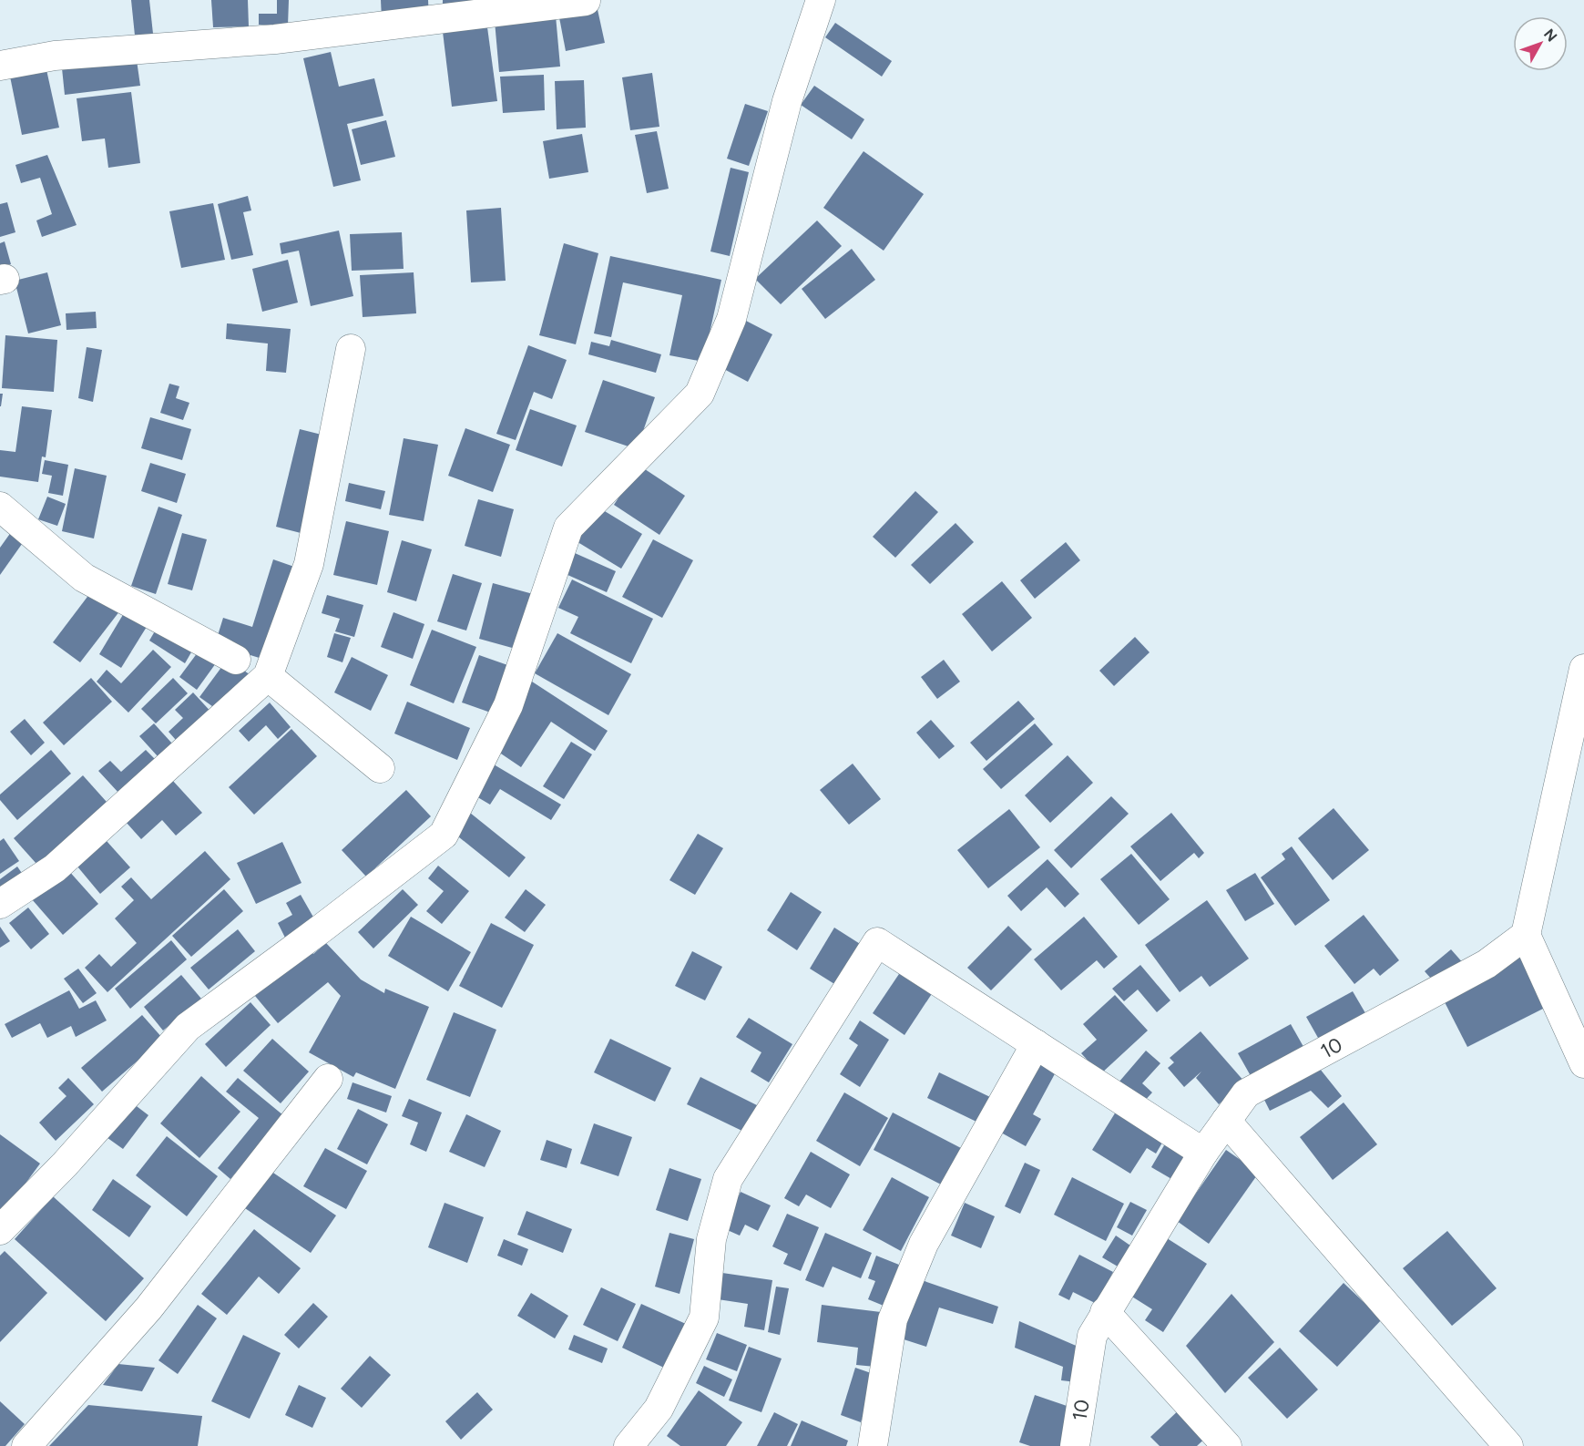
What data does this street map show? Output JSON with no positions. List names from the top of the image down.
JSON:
{
  "streets": {
    "street": ["10"]
  },
  "north": "top right"
}
